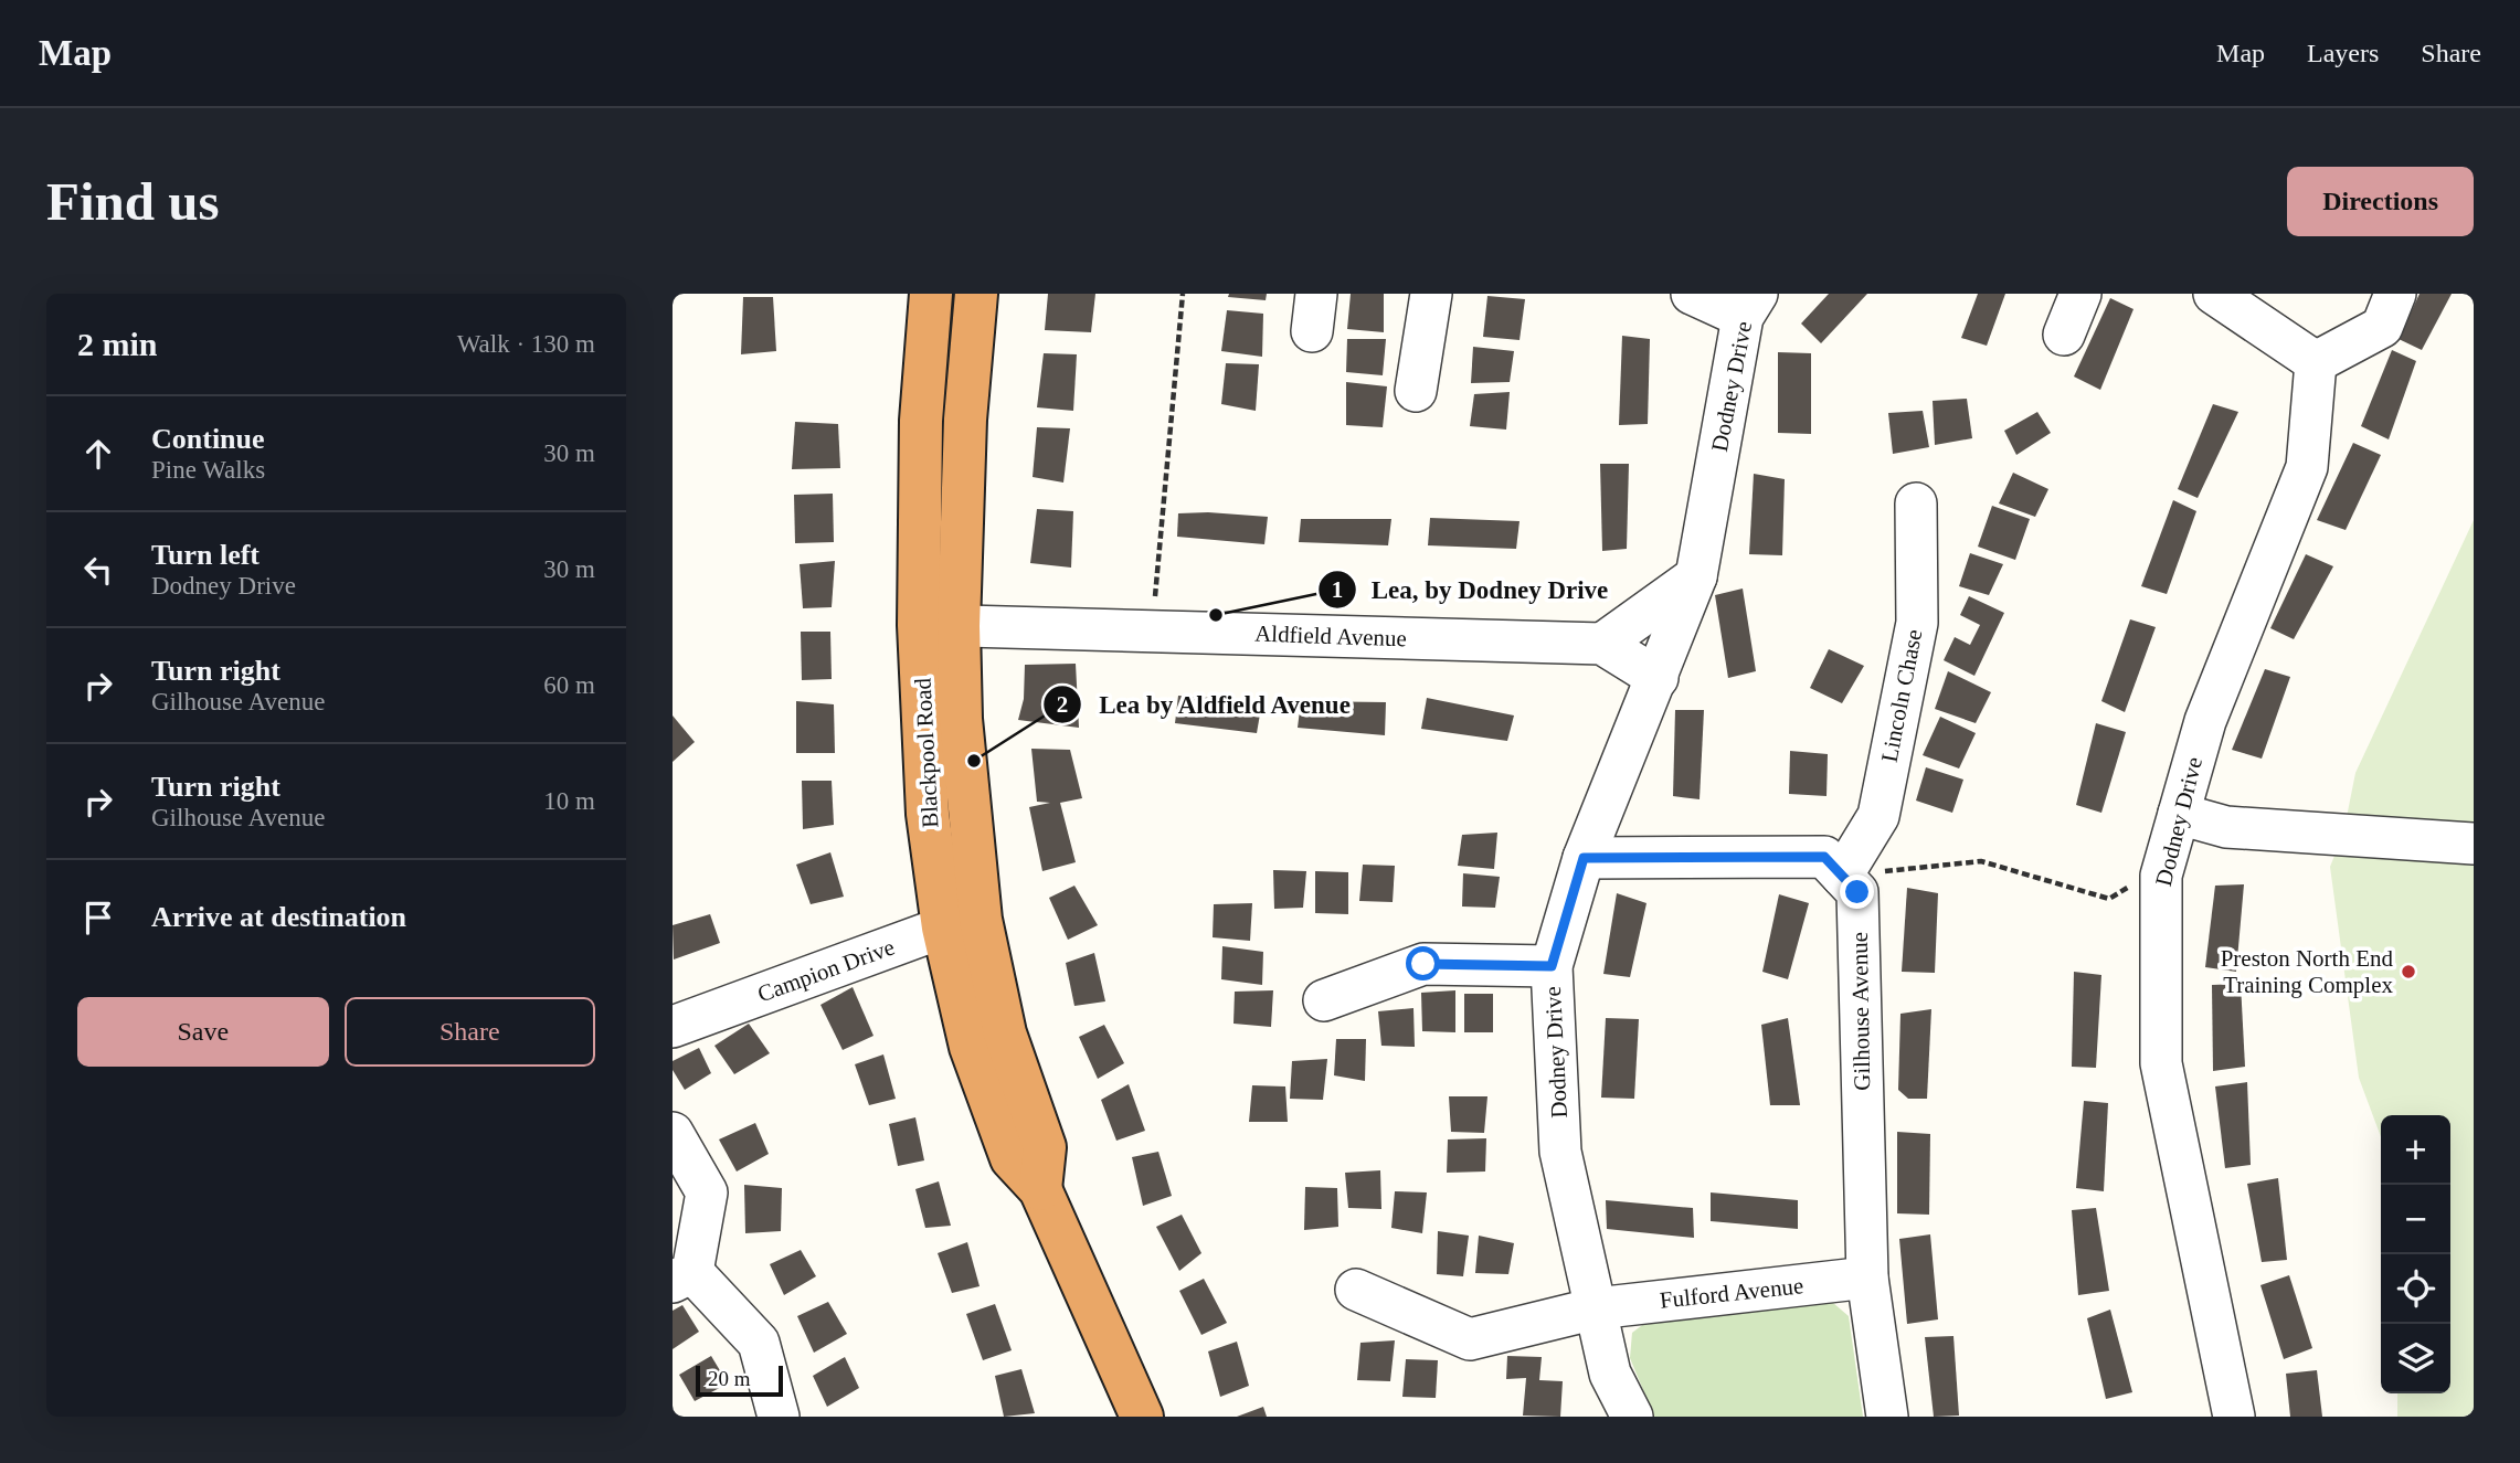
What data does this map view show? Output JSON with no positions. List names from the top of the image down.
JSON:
{
  "streets": {
    "highway": ["Blackpool Road"],
    "street": [
      "Dodney Drive",
      "Aldfield Avenue",
      "Lincoln Chase",
      "Campion Drive",
      "Gilhouse Avenue",
      "Fulford Avenue"
    ]
  },
  "crossings": [
    ["Dodney Drive", "Fulford Avenue"],
    ["Aldfield Avenue", "Blackpool Road"],
    ["Lincoln Chase", "Gilhouse Avenue"],
    ["Blackpool Road", "Campion Drive"],
    ["Gilhouse Avenue", "Fulford Avenue"]
  ],
  "places": ["Lea, by Dodney Drive", "Lea by Aldfield Avenue", "Preston North End Training Complex"],
  "scale_bar": "20 m",
  "page": {
    "header": "Map",
    "nav": ["Map", "Layers", "Share"],
    "buttons": [
      "Directions",
      ["Save", "Share"]
    ],
    "title": "Find us",
    "heading": ["2 min", "Walk · 130 m"],
    "list": [
      ["Continue", "Pine Walks", "30 m"],
      ["Turn left", "Dodney Drive", "30 m"],
      ["Turn right", "Gilhouse Avenue", "60 m"],
      ["Turn right", "Gilhouse Avenue", "10 m"],
      "Arrive at destination"
    ],
    "map_buttons": ["+", "−"],
    "scale": "20 m"
  }
}
